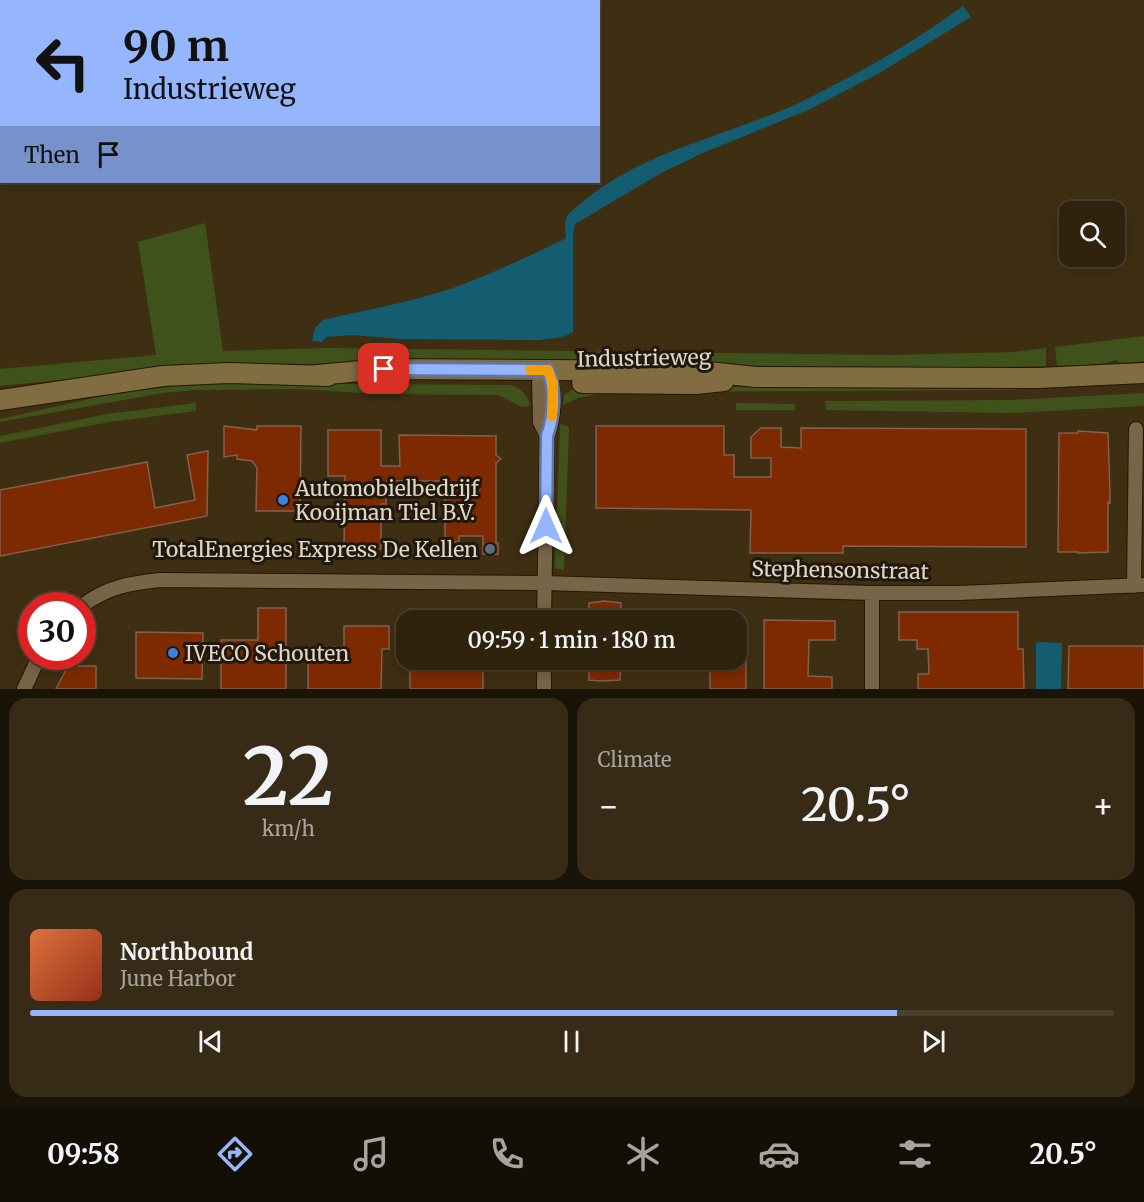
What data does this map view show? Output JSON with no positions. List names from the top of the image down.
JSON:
{
  "streets": {
    "main road": ["Industrieweg"],
    "street": ["Stephensonstraat"]
  },
  "places": ["Automobielbedrijf Kooijman Tiel B.V.", "TotalEnergies Express De Kellen", "IVECO Schouten"],
  "page": {
    "turn": ["90 m", "Industrieweg"],
    "then": "Then",
    "limit": "30",
    "trip": "09:59 · 1 min · 180 m",
    "tile": [
      ["22", "km/h"],
      "Climate"
    ],
    "heat": ["−", "20.5°", "+"],
    "song": ["Northbound", "June Harbor"],
    "tabs": ["09:58", "20.5°"]
  }
}
